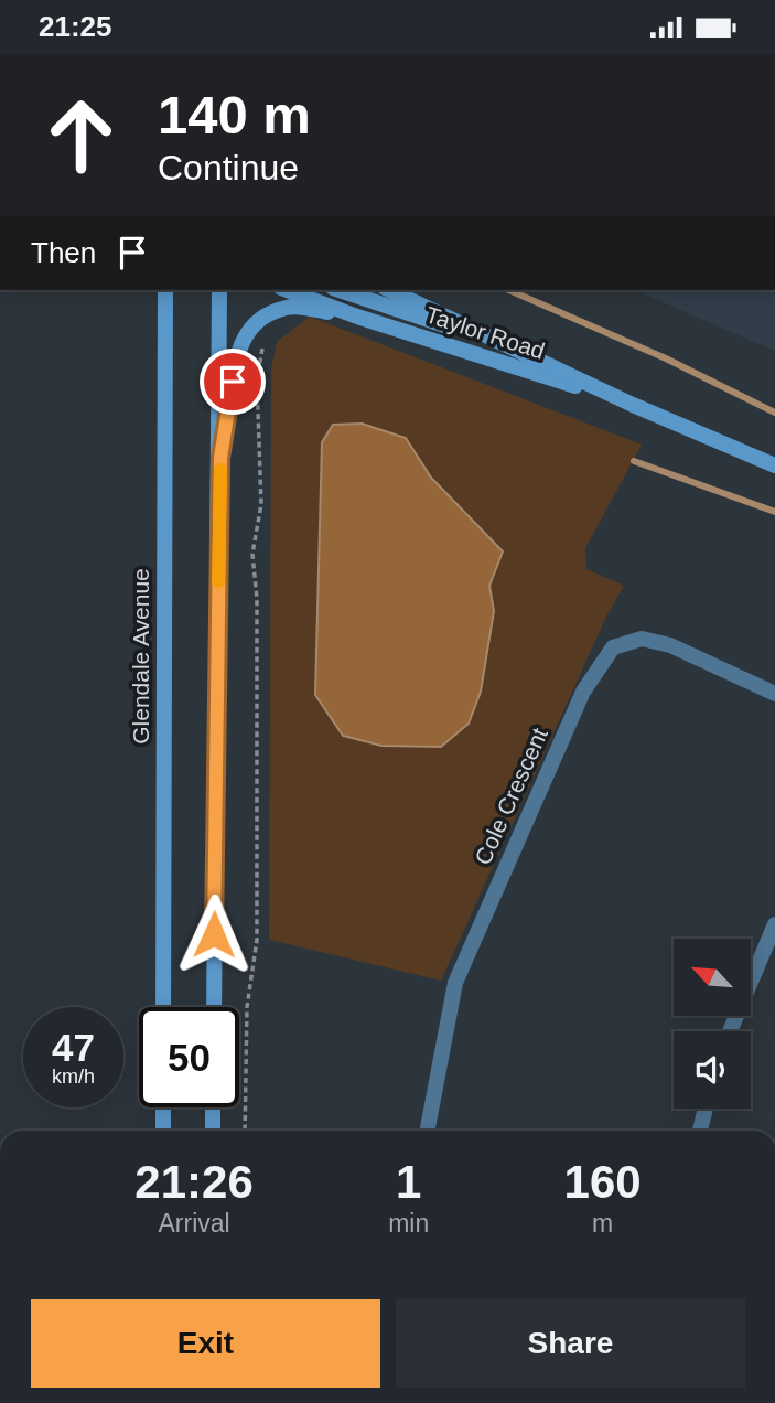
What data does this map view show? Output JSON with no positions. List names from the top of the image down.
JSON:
{
  "streets": {
    "main road": ["Taylor Road", "Glendale Avenue"],
    "street": ["Cole Crescent"]
  },
  "north": "top left",
  "page": {
    "status": "21:25",
    "turn": ["140 m", "Continue"],
    "then": "Then",
    "speed": "47 km/h",
    "limit": "50",
    "eta": [
      "21:26",
      "Arrival",
      "1",
      "min",
      "160",
      "m"
    ],
    "buttons": ["Exit", "Share"]
  }
}
